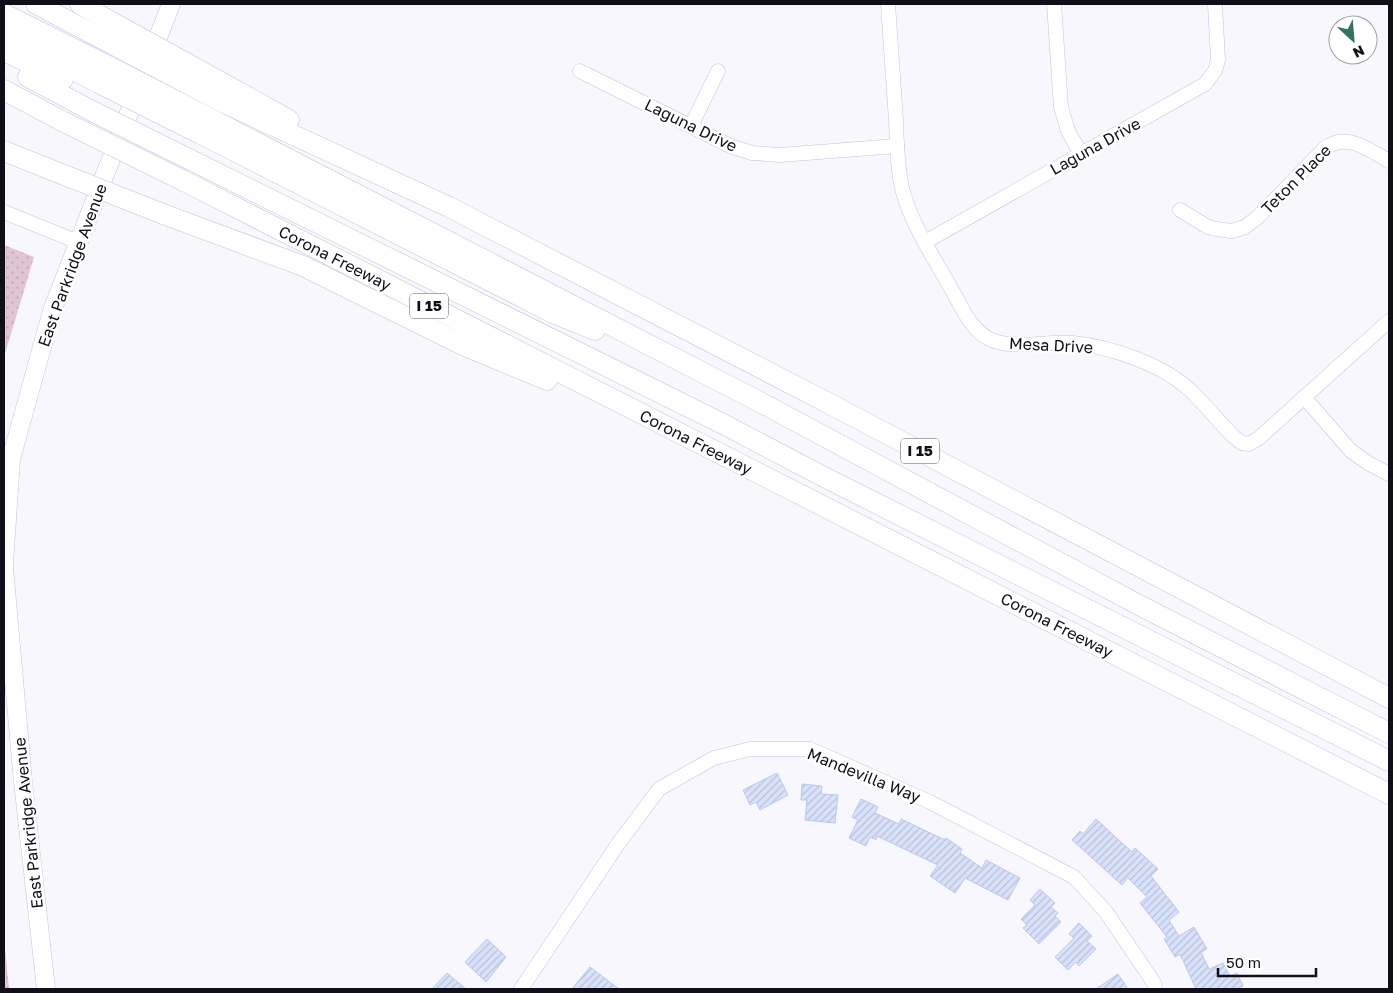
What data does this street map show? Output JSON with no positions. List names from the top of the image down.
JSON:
{
  "streets": {
    "highway": ["Corona Freeway", "I 15"],
    "main road": ["East Parkridge Avenue"],
    "street": [
      "Laguna Drive",
      "Teton Place",
      "Mesa Drive",
      "Mandevilla Way"
    ]
  },
  "crossings": [
    ["Laguna Drive", "Mesa Drive"]
  ],
  "scale_bar": "50 m",
  "north": "bottom right"
}
